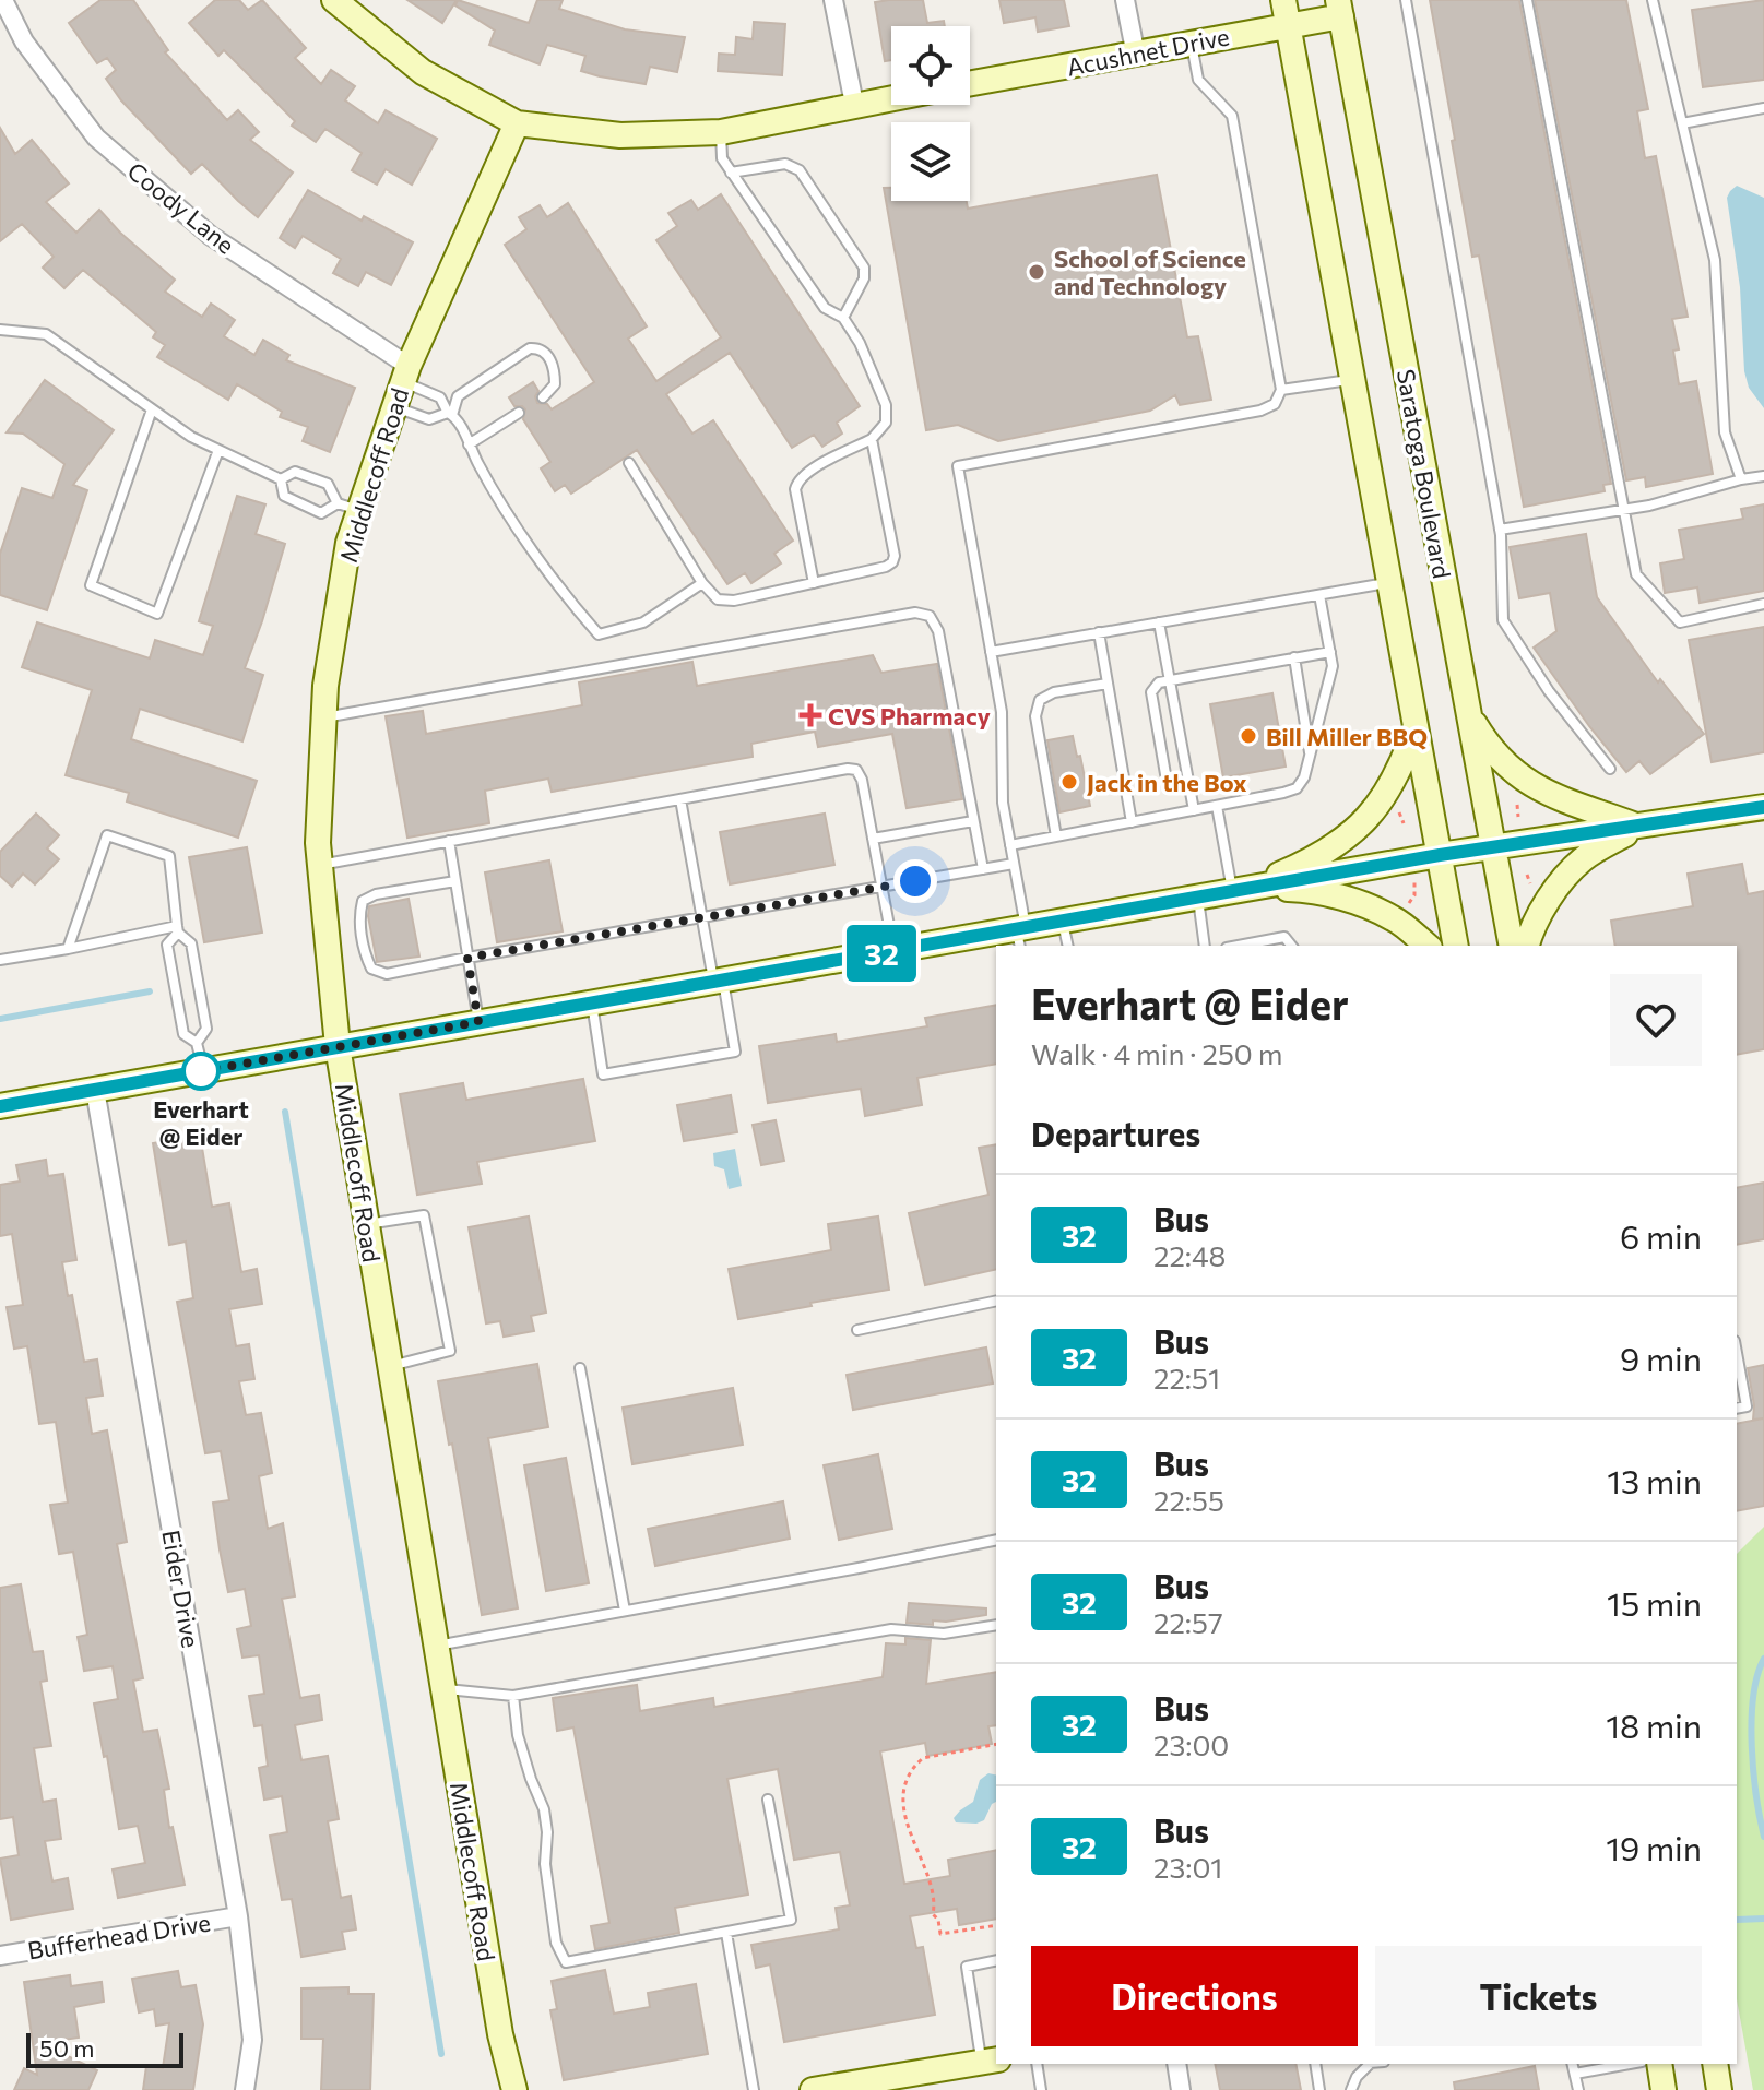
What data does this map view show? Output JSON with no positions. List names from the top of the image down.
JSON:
{
  "streets": {
    "main road": ["Acushnet Drive", "Saratoga Boulevard", "Middlecoff Road"],
    "street": ["Coody Lane", "Eider Drive", "Bufferhead Drive"]
  },
  "crossings": [
    ["Acushnet Drive", "Saratoga Boulevard"],
    ["Coody Lane", "Middlecoff Road"],
    ["Eider Drive", "Bufferhead Drive"]
  ],
  "places": {
    "other": [
      "School of Science and Technology",
      "Bill Miller BBQ",
      "Jack in the Box",
      "Everhart @ Eider"
    ],
    "health": ["CVS Pharmacy"]
  },
  "lines": ["bus line 32"],
  "scale_bar": "50 m",
  "page": {
    "on_map": "32",
    "heading": [
      ["Everhart @ Eider", "Walk · 4 min · 250 m"],
      "Departures"
    ],
    "list": [
      {
        "mark": "32",
        "name": "Bus",
        "note": "22:48",
        "value": "6 min"
      },
      {
        "mark": "32",
        "name": "Bus",
        "note": "22:51",
        "value": "9 min"
      },
      {
        "mark": "32",
        "name": "Bus",
        "note": "22:55",
        "value": "13 min"
      },
      {
        "mark": "32",
        "name": "Bus",
        "note": "22:57",
        "value": "15 min"
      },
      {
        "mark": "32",
        "name": "Bus",
        "note": "23:00",
        "value": "18 min"
      },
      {
        "mark": "32",
        "name": "Bus",
        "note": "23:01",
        "value": "19 min"
      }
    ],
    "buttons": ["Directions", "Tickets"],
    "scale": "50 m"
  }
}
